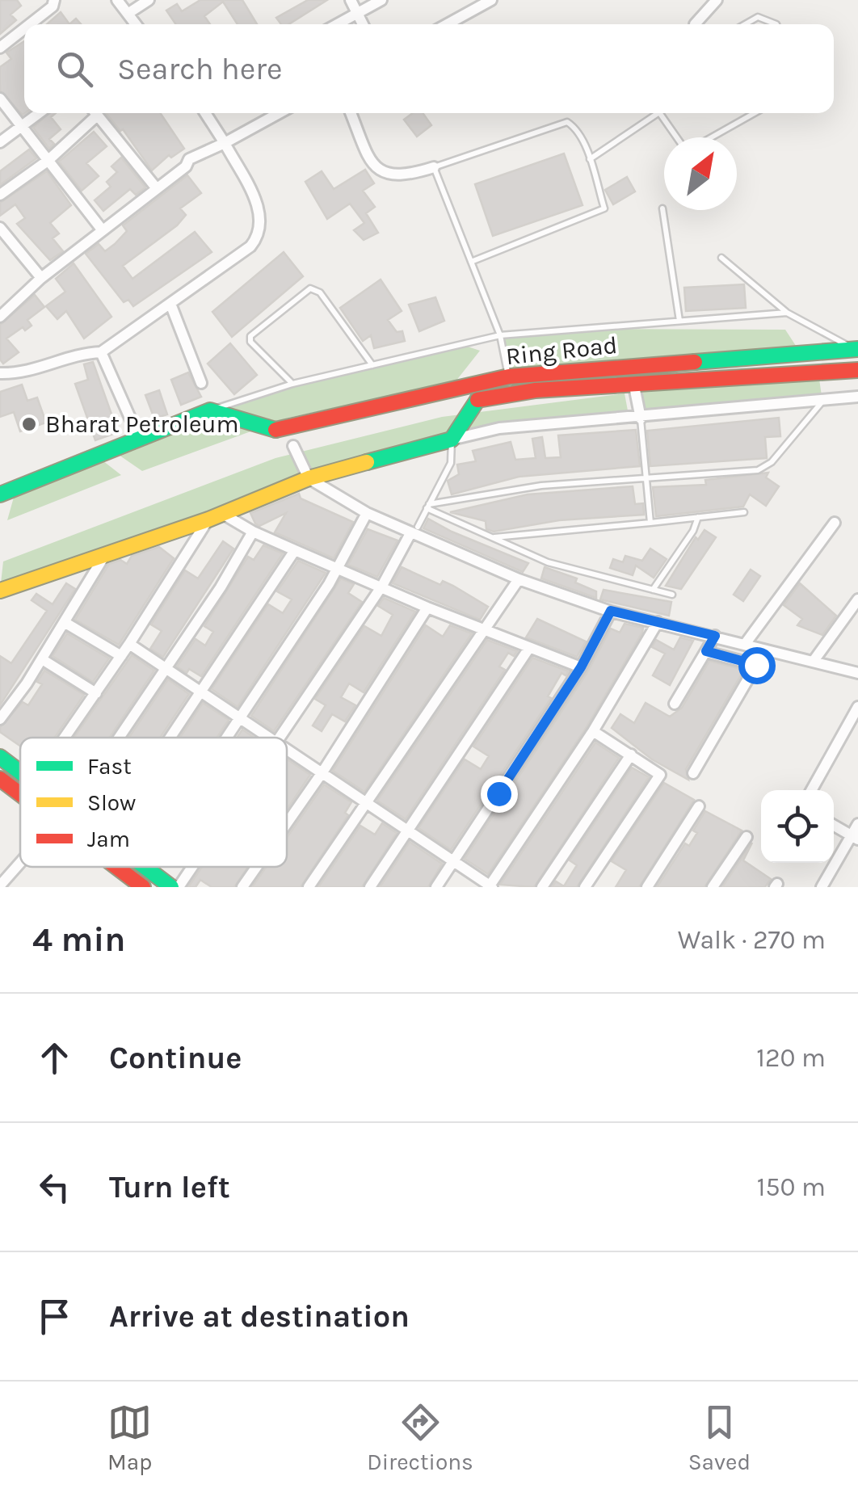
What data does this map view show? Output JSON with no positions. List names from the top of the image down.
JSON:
{
  "streets": {
    "street": ["Ring Road"]
  },
  "places": ["Bharat Petroleum"],
  "legend": ["Fast", "Slow", "Jam"],
  "north": "top right",
  "page": {
    "search": "Search here",
    "heading": ["4 min", "Walk · 270 m"],
    "list": [
      ["Continue", "120 m"],
      ["Turn left", "150 m"],
      "Arrive at destination"
    ],
    "nav": ["Map", "Directions", "Saved"]
  }
}
